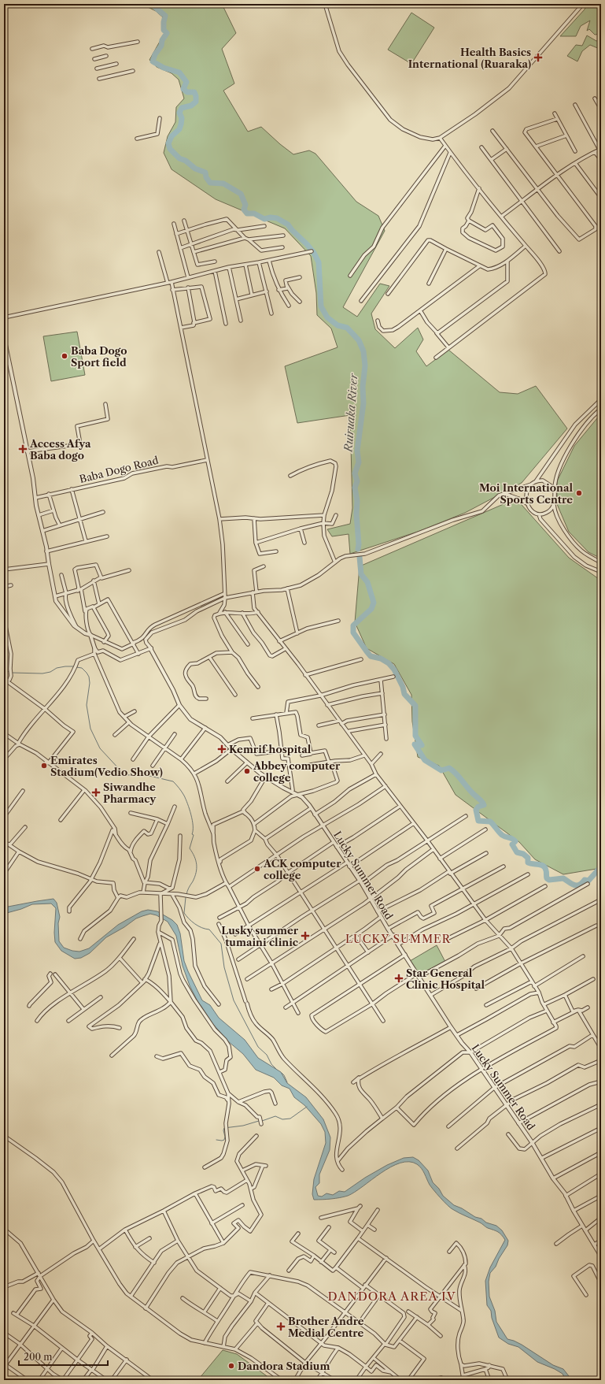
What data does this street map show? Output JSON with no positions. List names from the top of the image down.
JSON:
{
  "streets": {
    "street": ["Baba Dogo Road", "Lucky Summer Road"]
  },
  "districts": ["LUCKY SUMMER", "DANDORA AREA IV"],
  "water": ["Ruiruaka River"],
  "places": {
    "health": [
      "Health Basics International (Ruaraka)",
      "Access Afya Baba dogo",
      "Kemrif hospital",
      "Siwandhe Pharmacy",
      "Lusky summer tumaini clinic",
      "Star General Clinic Hospital",
      "Brother Andre Medial Centre"
    ],
    "other": [
      "Baba Dogo Sport field",
      "Moi International Sports Centre",
      "Emirates Stadium(Vedio Show)",
      "Abbey computer college",
      "ACK computer college",
      "Dandora Stadium"
    ]
  },
  "scale_bar": "200 m"
}
